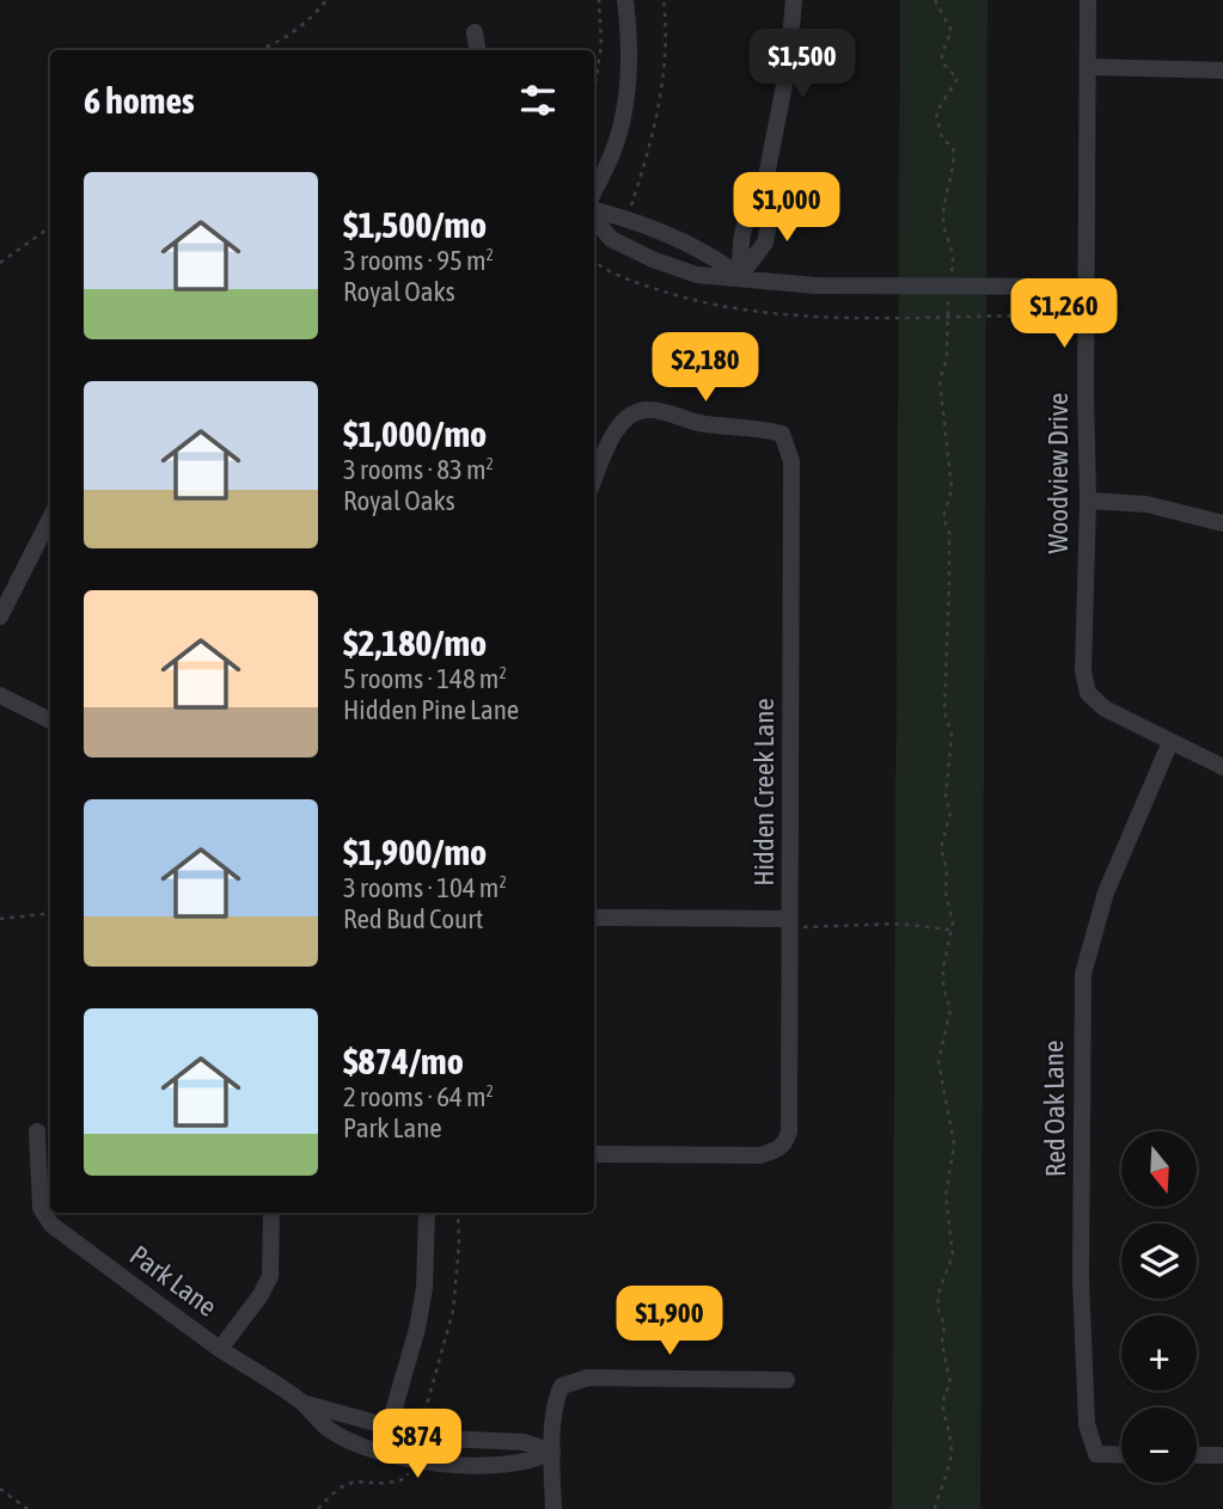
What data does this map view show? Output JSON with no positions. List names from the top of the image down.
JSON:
{
  "streets": {
    "street": [
      "Woodview Drive",
      "Hidden Creek Lane",
      "Red Oak Lane",
      "Park Lane"
    ]
  },
  "crossings": [
    ["Woodview Drive", "Red Oak Lane"]
  ],
  "north": "bottom",
  "page": {
    "price": [
      "$1,500",
      "$1,000",
      "$1,260",
      "$2,180",
      "$1,900",
      "$874"
    ],
    "heading": "6 homes",
    "list": [
      {
        "name": "$1,500/mo",
        "note": "3 rooms · 95 m² · Royal Oaks"
      },
      {
        "name": "$1,000/mo",
        "note": "3 rooms · 83 m² · Royal Oaks"
      },
      {
        "name": "$2,180/mo",
        "note": "5 rooms · 148 m² · Hidden Pine Lane"
      },
      {
        "name": "$1,900/mo",
        "note": "3 rooms · 104 m² · Red Bud Court"
      },
      {
        "name": "$874/mo",
        "note": "2 rooms · 64 m² · Park Lane"
      }
    ],
    "map_buttons": ["+", "−"]
  }
}
